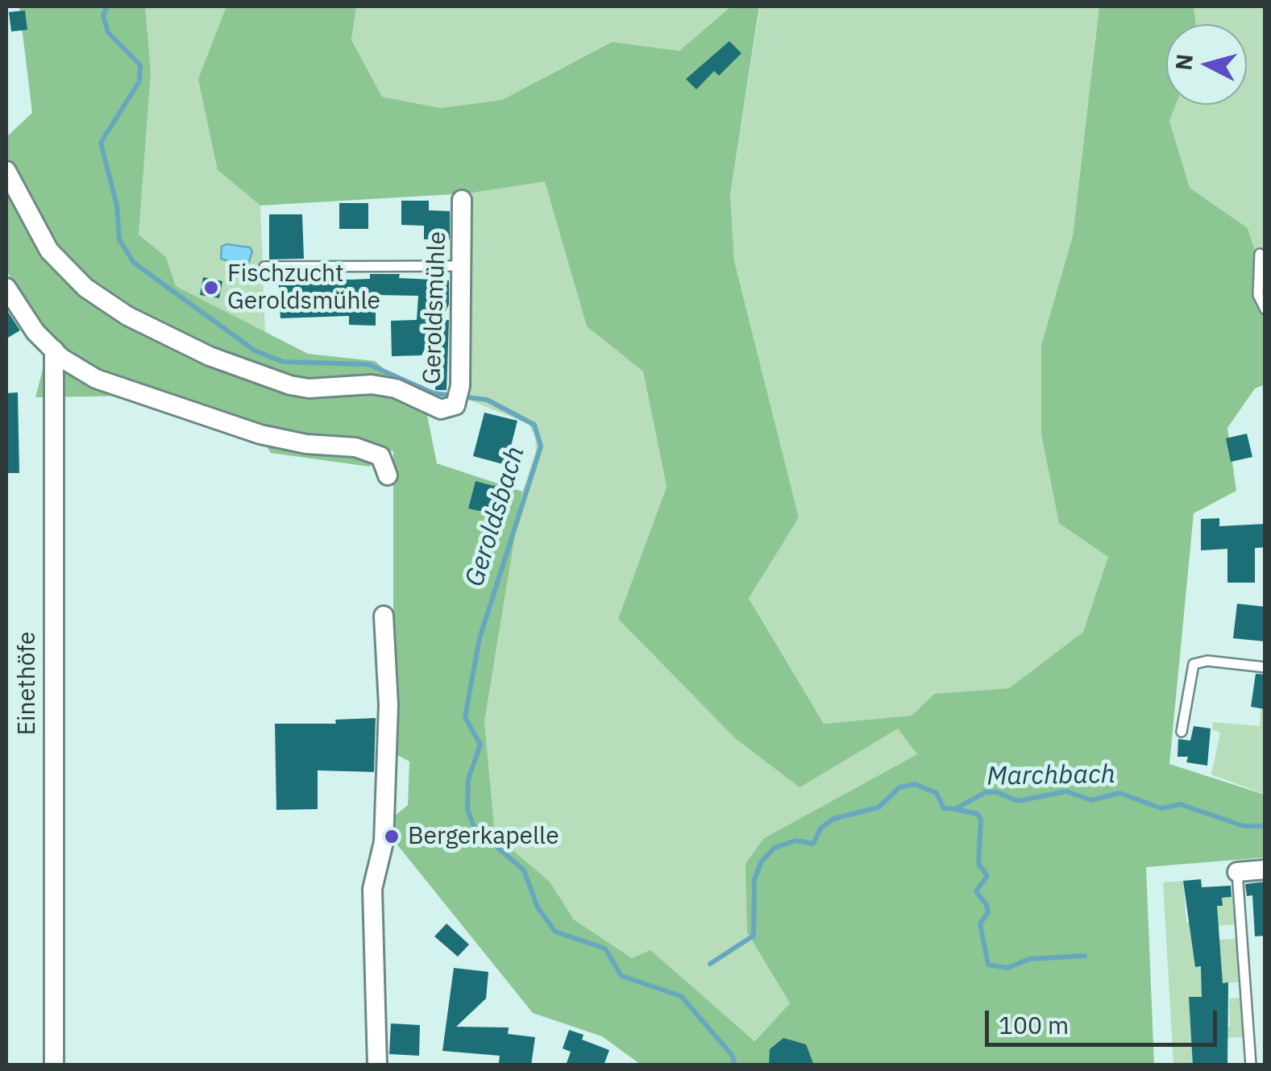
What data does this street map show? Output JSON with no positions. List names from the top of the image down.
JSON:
{
  "streets": {
    "street": ["Geroldsmühle", "Einethöfe"]
  },
  "water": ["Geroldsbach", "Marchbach"],
  "places": ["Fischzucht Geroldsmühle", "Bergerkapelle"],
  "scale_bar": "100 m",
  "north": "left"
}
